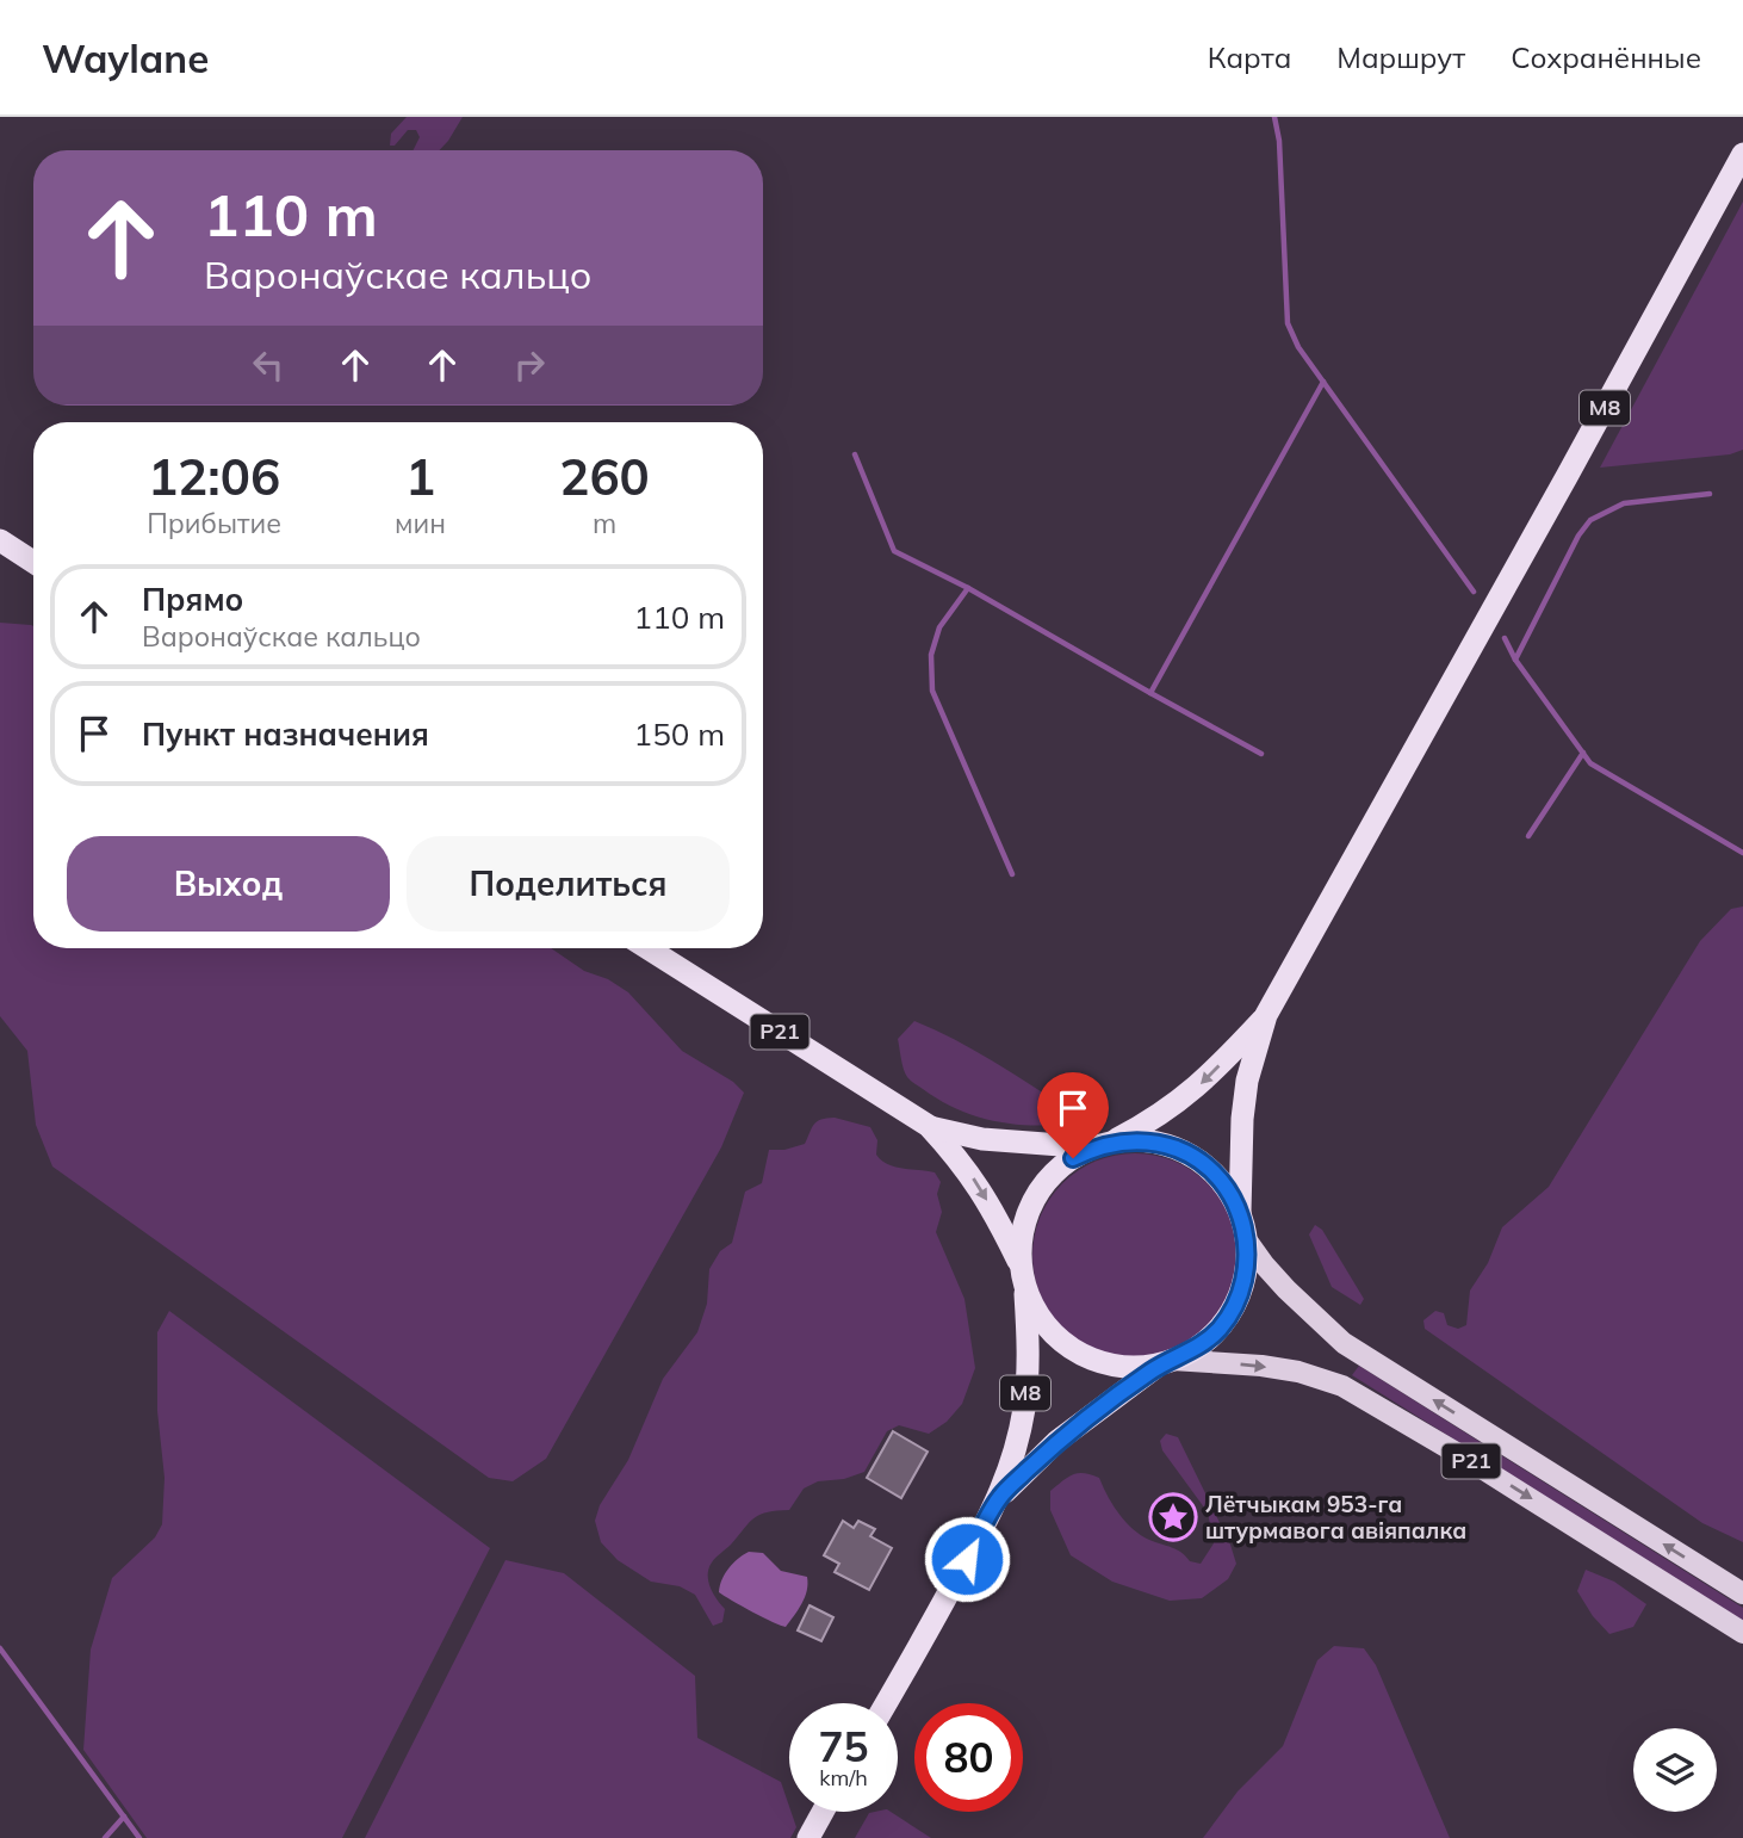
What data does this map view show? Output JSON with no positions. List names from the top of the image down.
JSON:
{
  "streets": {
    "highway": ["М8", "Р21"]
  },
  "crossings": [
    ["М8", "Р21"]
  ],
  "places": {
    "place": ["Лётчыкам 953-га штурмавога авіяпалка"]
  },
  "page": {
    "header": "Waylane",
    "nav": ["Карта", "Маршрут", "Сохранённые"],
    "turn": ["110 m", "Варонаўскае кальцо"],
    "eta": [
      "12:06",
      "Прибытие",
      "1",
      "мин",
      "260",
      "m"
    ],
    "list": [
      {
        "name": "Прямо",
        "note": "Варонаўскае кальцо",
        "value": "110 m"
      },
      {
        "name": "Пункт назначения",
        "value": "150 m"
      }
    ],
    "buttons": ["Выход", "Поделиться"],
    "speed": "75 km/h",
    "limit": "80"
  }
}
